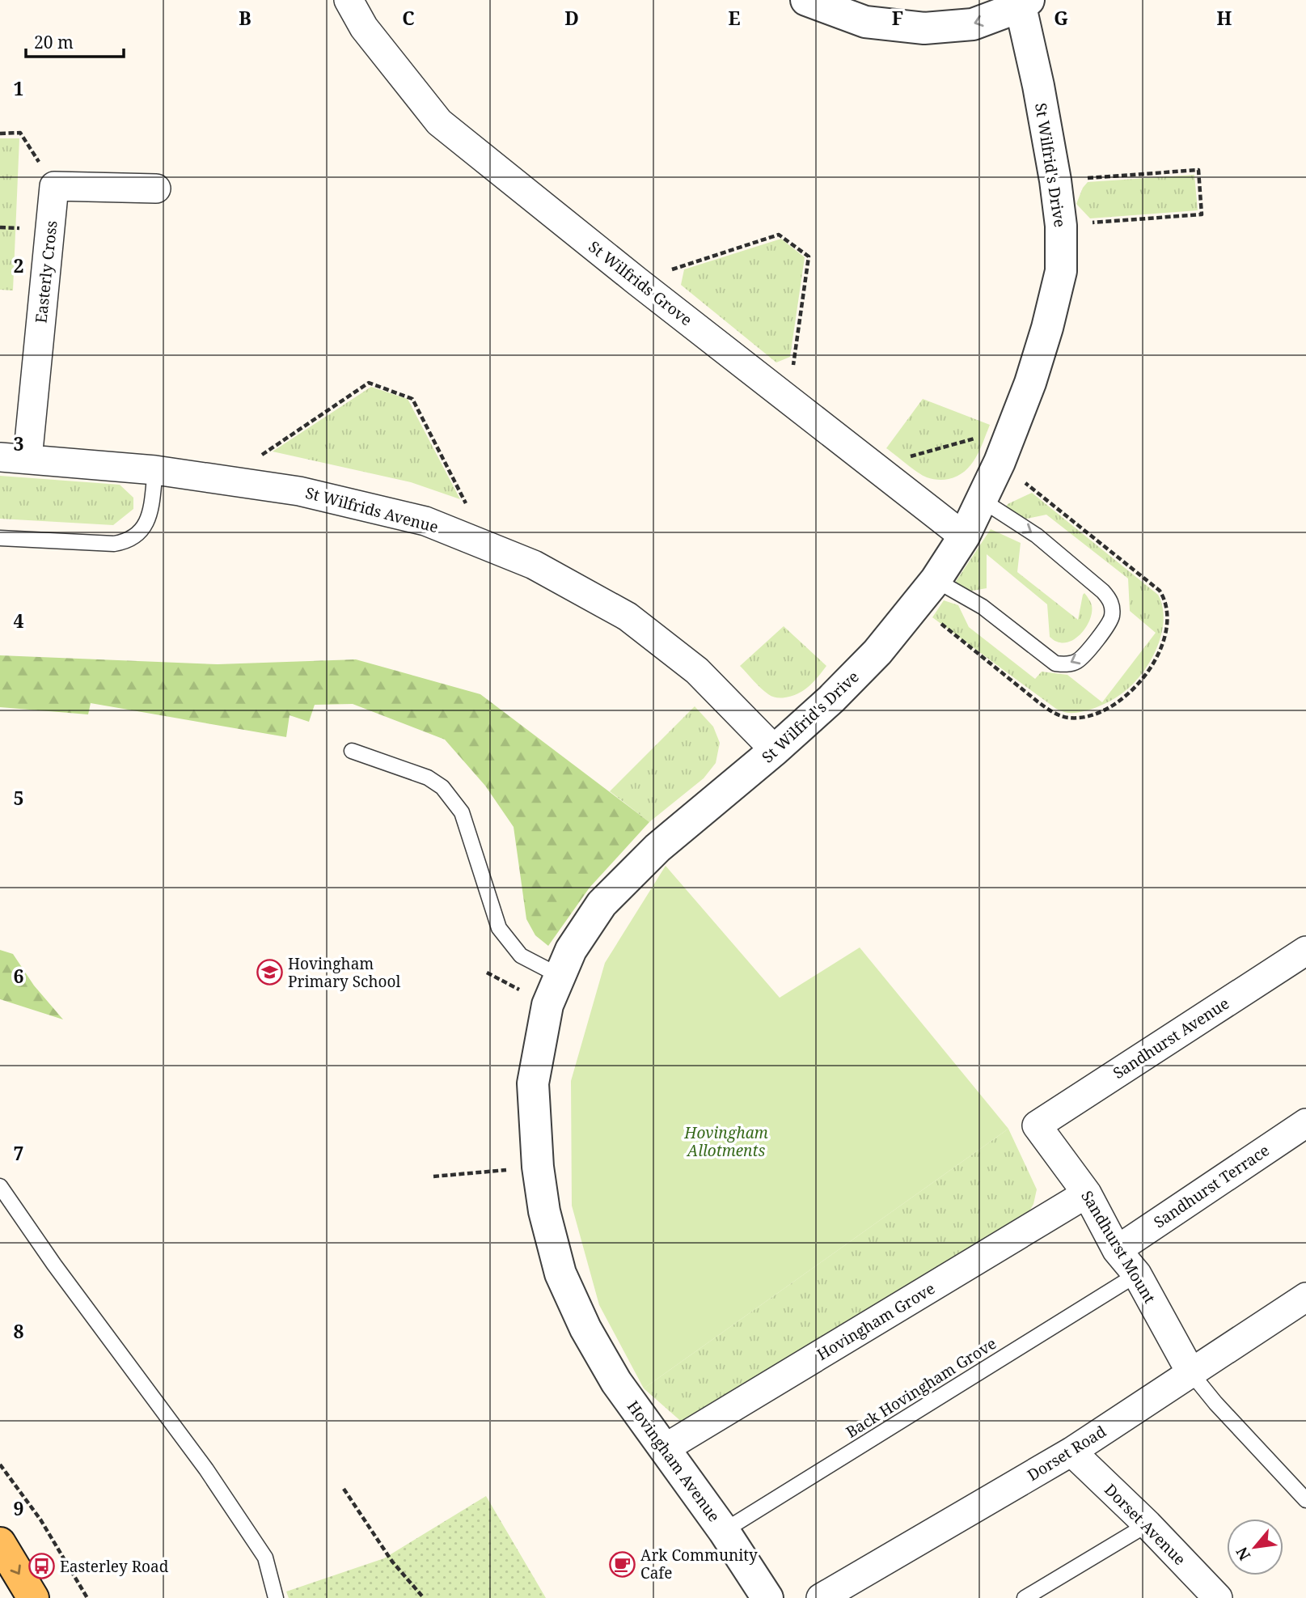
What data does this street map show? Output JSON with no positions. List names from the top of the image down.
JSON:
{
  "streets": {
    "street": [
      "St Wilfrid's Drive",
      "Easterly Cross",
      "St Wilfrids Grove",
      "St Wilfrids Avenue",
      "Sandhurst Avenue",
      "Sandhurst Terrace",
      "Sandhurst Mount",
      "Hovingham Grove",
      "Dorset Road",
      "Hovingham Avenue",
      "Dorset Avenue"
    ],
    "lane": ["Back Hovingham Grove"]
  },
  "crossings": [
    ["St Wilfrid's Drive", "St Wilfrids Grove"],
    ["St Wilfrid's Drive", "St Wilfrids Avenue"],
    ["St Wilfrid's Drive", "Hovingham Avenue"],
    ["Easterly Cross", "St Wilfrids Avenue"],
    ["Sandhurst Avenue", "Sandhurst Mount"],
    ["Sandhurst Terrace", "Sandhurst Mount"],
    ["Sandhurst Mount", "Hovingham Grove"],
    ["Sandhurst Mount", "Back Hovingham Grove"],
    ["Sandhurst Mount", "Dorset Road"],
    ["Hovingham Grove", "Hovingham Avenue"],
    ["Back Hovingham Grove", "Hovingham Avenue"],
    ["Dorset Road", "Dorset Avenue"]
  ],
  "parks": ["Hovingham Allotments"],
  "places": {
    "school or university": ["Hovingham Primary School"],
    "cafe": ["Ark Community Cafe"],
    "bus stop": ["Easterley Road"]
  },
  "scale_bar": "20 m",
  "north": "bottom left",
  "grid": {
    "columns": [
      "B",
      "C",
      "D",
      "E",
      "F",
      "G",
      "H"
    ],
    "rows": [
      "1",
      "2",
      "3",
      "4",
      "5",
      "6",
      "7",
      "8",
      "9"
    ]
  }
}
